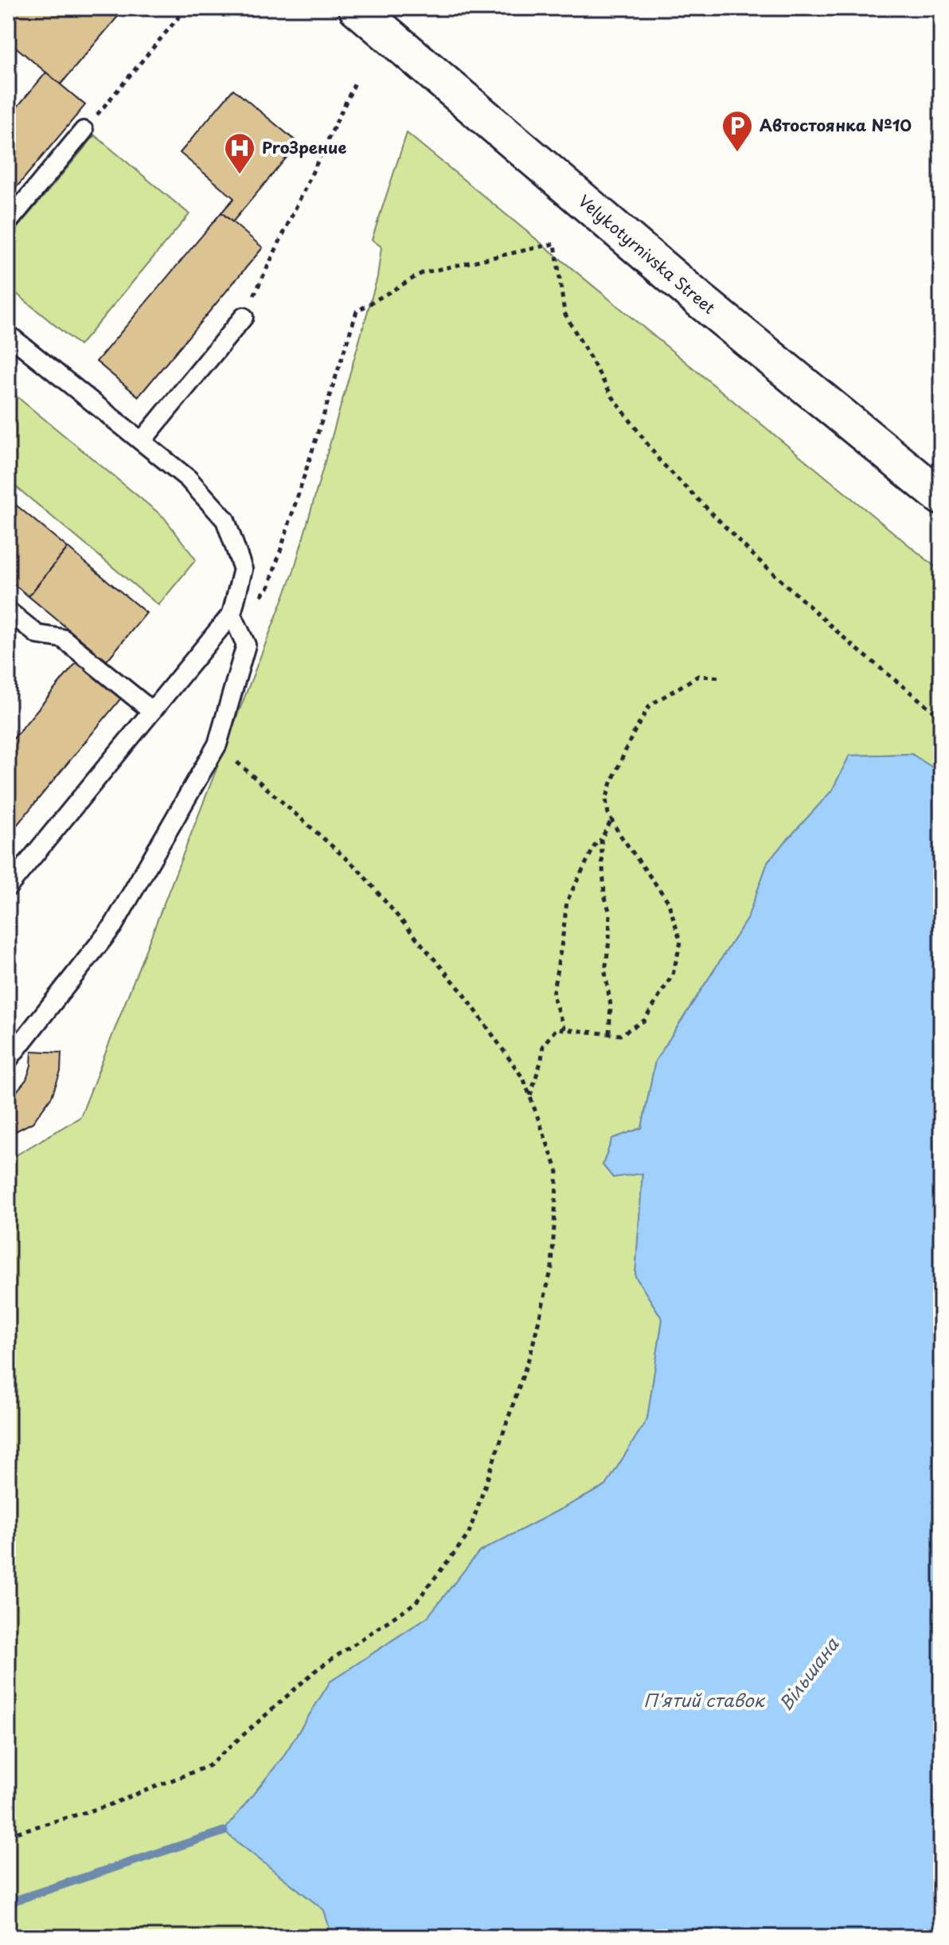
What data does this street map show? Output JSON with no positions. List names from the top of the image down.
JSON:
{
  "streets": {
    "main road": ["Velykotyrnivska Street"]
  },
  "water": ["Вільшана", "П'ятий ставок"],
  "places": {
    "parking": ["Автостоянка №10"],
    "hospital": ["ProЗрение"]
  }
}
